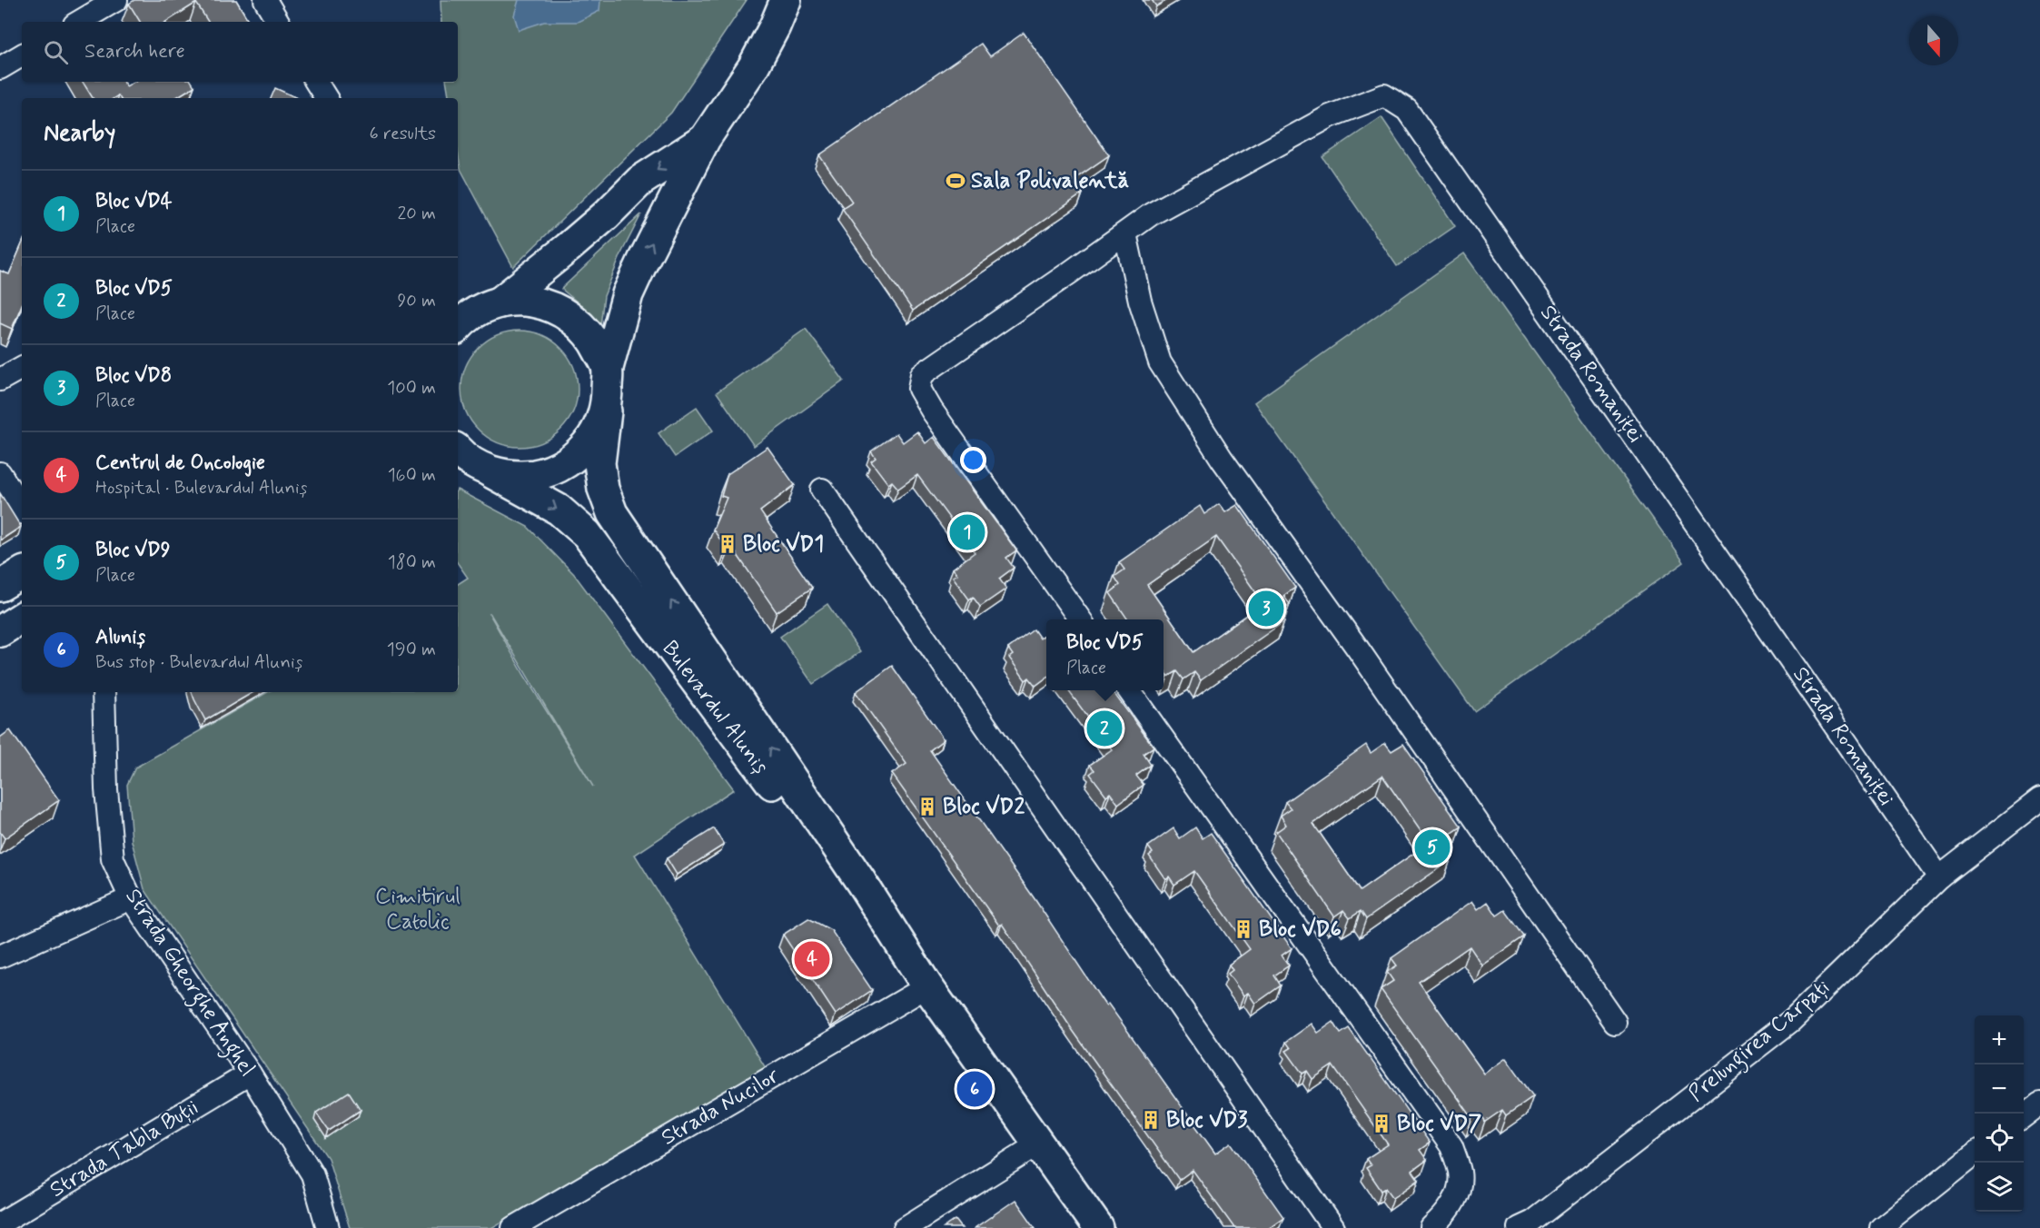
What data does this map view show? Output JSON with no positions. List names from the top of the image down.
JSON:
{
  "streets": {
    "main road": ["Bulevardul Aluniș"],
    "street": [
      "Strada Romaniței",
      "Strada Gheorghe Anghel",
      "Prelungirea Carpați",
      "Strada Nucilor",
      "Strada Tabla Buții"
    ]
  },
  "crossings": [
    ["Strada Romaniței", "Prelungirea Carpați"],
    ["Bulevardul Aluniș", "Strada Nucilor"],
    ["Strada Gheorghe Anghel", "Strada Tabla Buții"]
  ],
  "parks": ["Cimitirul Catolic"],
  "places": {
    "sports": ["Sala Polivalentă"],
    "building": [
      "Bloc VD1",
      "Bloc VD2",
      "Bloc VD6",
      "Bloc VD3",
      "Bloc VD7"
    ]
  },
  "north": "bottom",
  "page": {
    "search": "Search here",
    "heading": ["Nearby", "6 results"],
    "list": [
      {
        "mark": "1",
        "name": "Bloc VD4",
        "note": "Place",
        "value": "20 m"
      },
      {
        "mark": "2",
        "name": "Bloc VD5",
        "note": "Place",
        "value": "90 m"
      },
      {
        "mark": "3",
        "name": "Bloc VD8",
        "note": "Place",
        "value": "100 m"
      },
      {
        "mark": "4",
        "name": "Centrul de Oncologie",
        "note": "Hospital · Bulevardul Aluniș",
        "value": "160 m"
      },
      {
        "mark": "5",
        "name": "Bloc VD9",
        "note": "Place",
        "value": "180 m"
      },
      {
        "mark": "6",
        "name": "Aluniș",
        "note": "Bus stop · Bulevardul Aluniș",
        "value": "190 m"
      }
    ],
    "pins": [
      "1",
      "3",
      "2",
      "5",
      "4",
      "6"
    ],
    "popup": ["Bloc VD5", "Place"],
    "map_buttons": ["+", "−"]
  }
}
